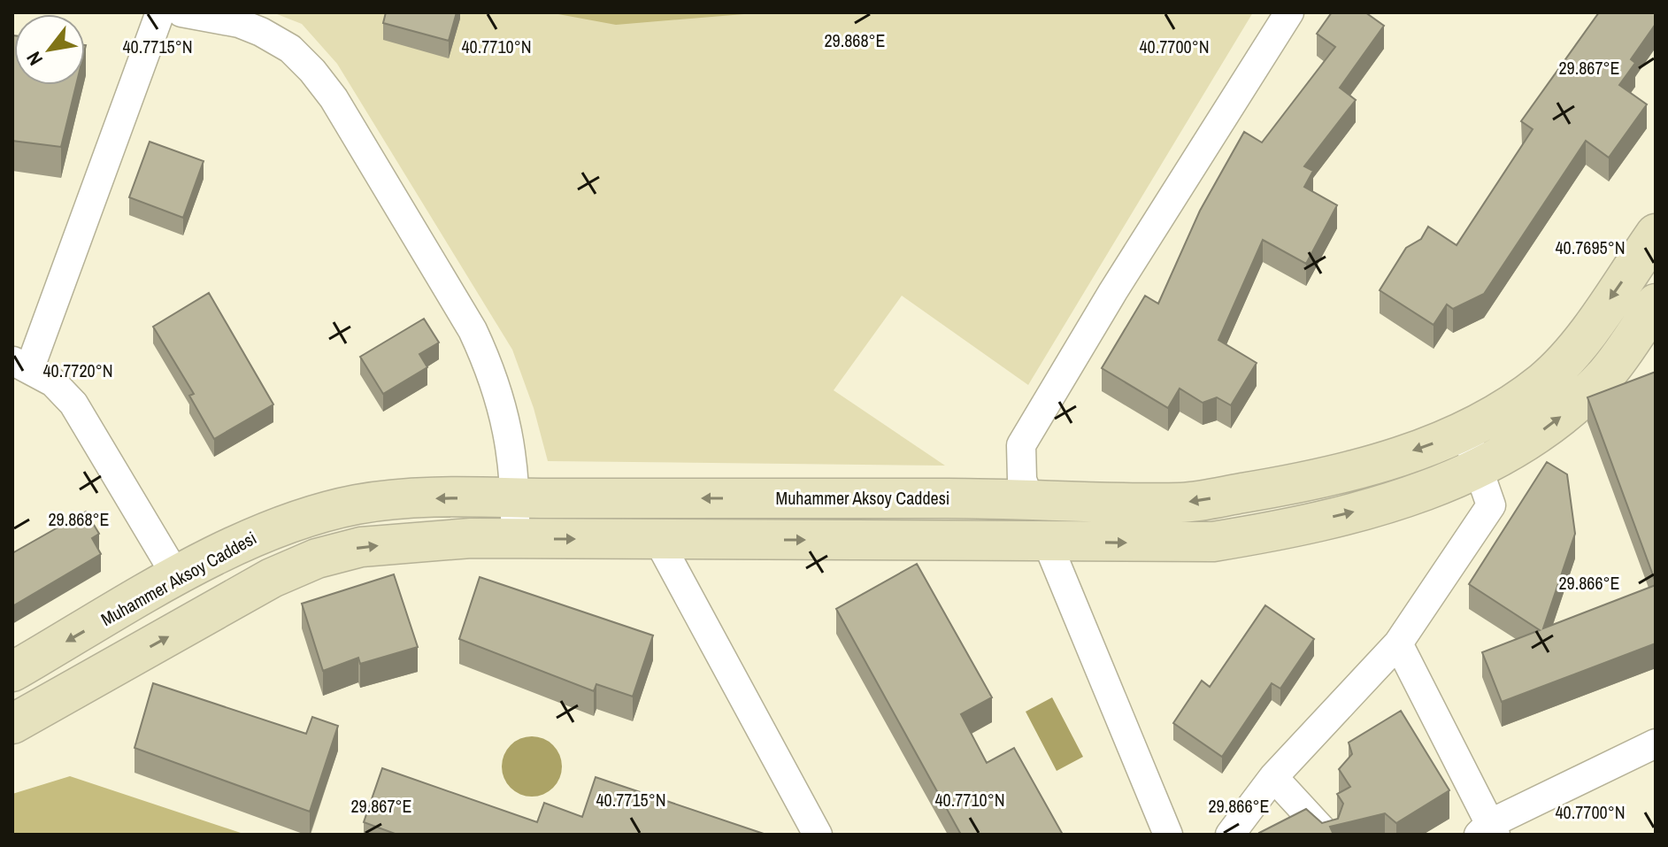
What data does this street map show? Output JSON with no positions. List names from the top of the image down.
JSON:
{
  "streets": {
    "main road": ["Muhammer Aksoy Caddesi"]
  },
  "north": "bottom left",
  "coordinates": [
    "29.868°E",
    "40.7715°N",
    "40.7710°N",
    "40.7700°N",
    "29.867°E",
    "40.7695°N",
    "40.7720°N",
    "29.866°E"
  ]
}
